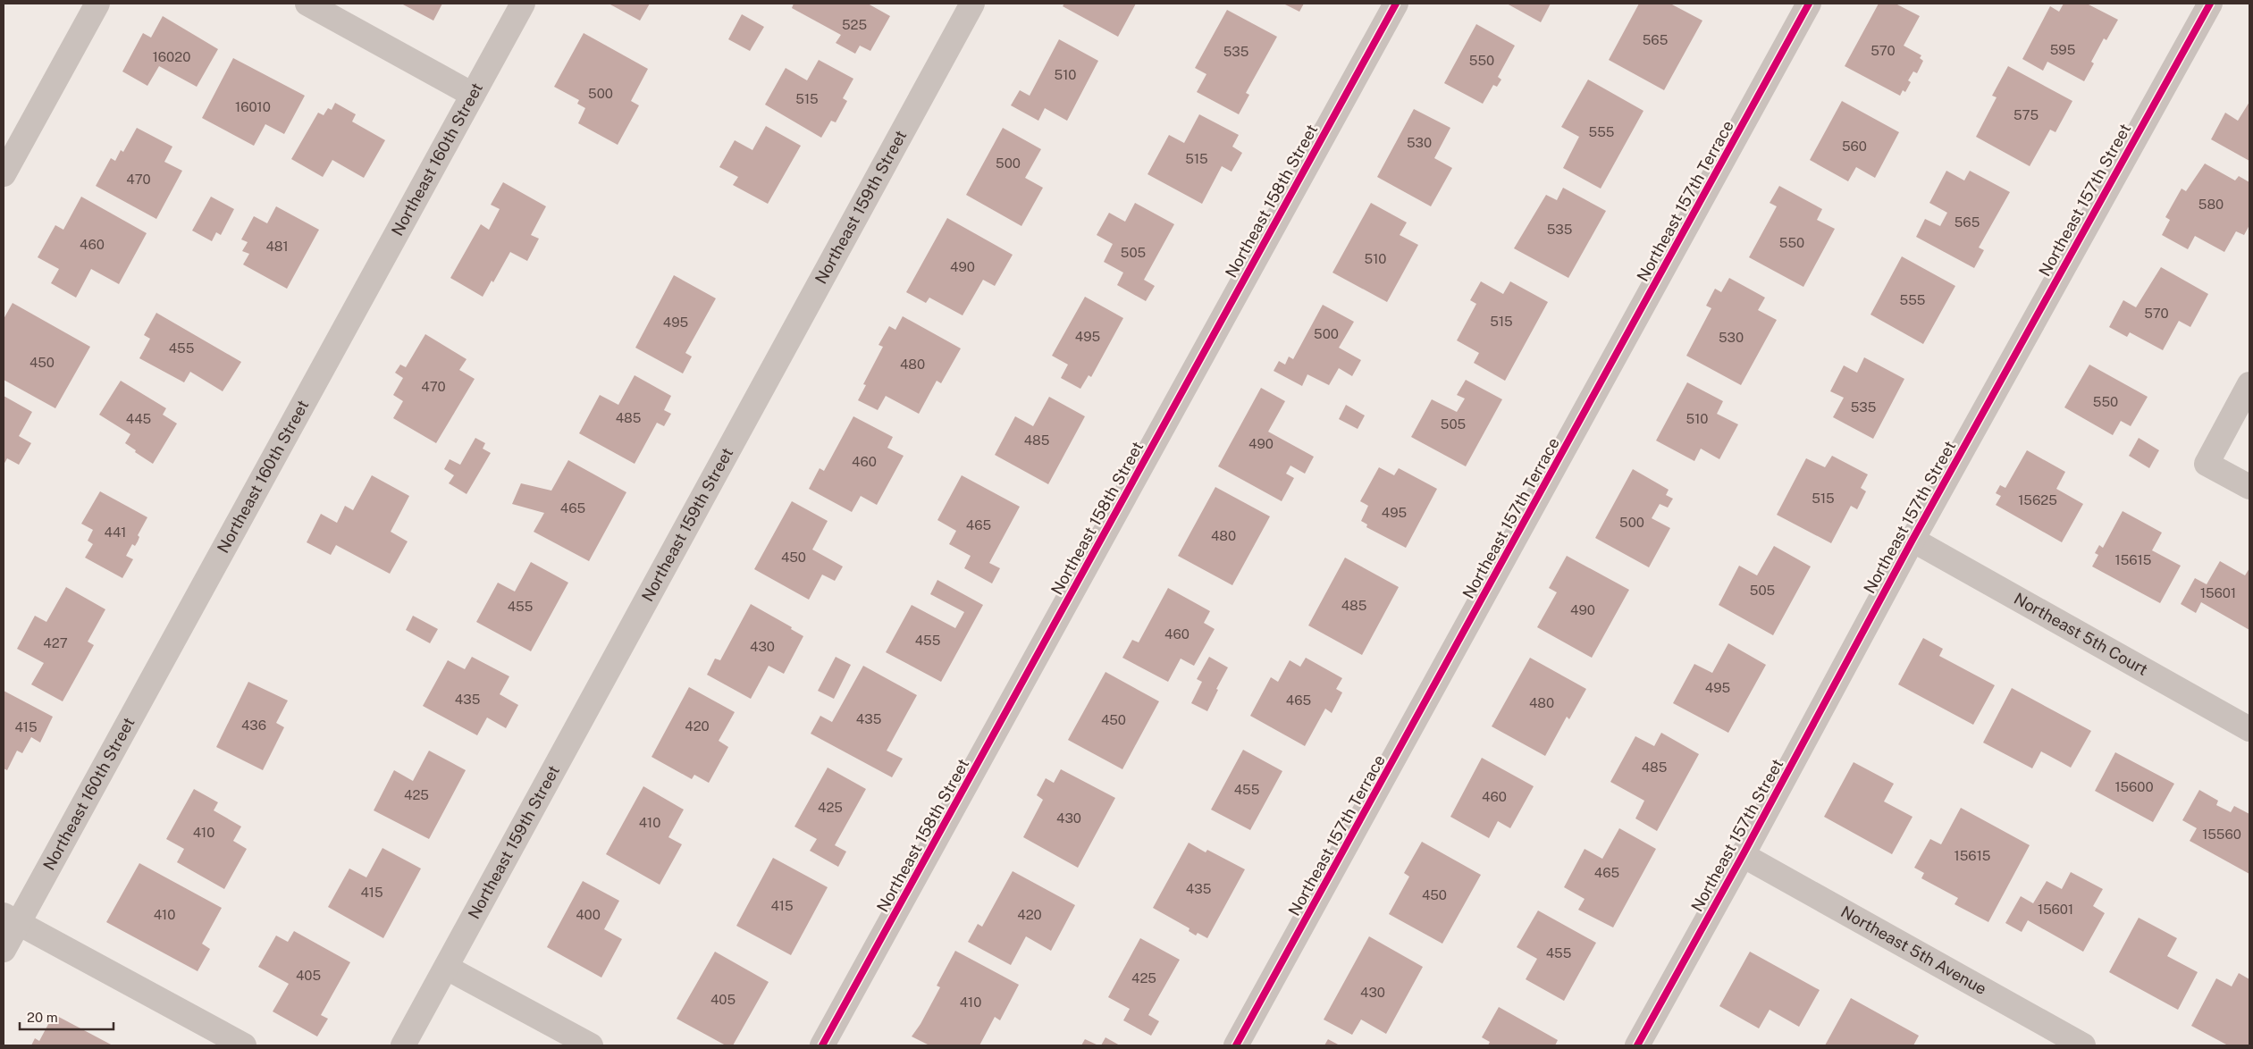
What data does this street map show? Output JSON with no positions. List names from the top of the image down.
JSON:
{
  "streets": {
    "street": [
      "Northeast 160th Street",
      "Northeast 157th Street",
      "Northeast 158th Street",
      "Northeast 157th Terrace",
      "Northeast 159th Street",
      "Northeast 5th Court",
      "Northeast 5th Avenue"
    ]
  },
  "crossings": [
    ["Northeast 157th Street", "Northeast 5th Court"],
    ["Northeast 157th Street", "Northeast 5th Avenue"]
  ],
  "house_numbers": [
    "525",
    "565",
    "595",
    "570",
    "535",
    "16020",
    "550",
    "510",
    "500",
    "515",
    "16010",
    "575",
    "555",
    "530",
    "560",
    "515",
    "500",
    "470",
    "580",
    "565",
    "535",
    "550",
    "460",
    "481",
    "505",
    "510",
    "490",
    "555",
    "570",
    "515",
    "495",
    "500",
    "495",
    "530",
    "455",
    "450",
    "480",
    "470",
    "550",
    "535",
    "485",
    "445",
    "510",
    "505",
    "485",
    "490",
    "460",
    "515",
    "15625",
    "465",
    "495",
    "500",
    "465",
    "441",
    "480",
    "450",
    "15615",
    "505",
    "15601",
    "485",
    "455",
    "490",
    "460",
    "455",
    "427",
    "430",
    "495",
    "435",
    "465",
    "480",
    "435",
    "450",
    "436",
    "420",
    "415",
    "485",
    "15600",
    "455",
    "425",
    "460",
    "425",
    "430",
    "410",
    "410",
    "15560",
    "15615",
    "465",
    "435",
    "415",
    "450",
    "415",
    "15601",
    "410",
    "400",
    "420",
    "455",
    "405",
    "425",
    "430",
    "405",
    "410"
  ],
  "scale_bar": "20 m"
}
